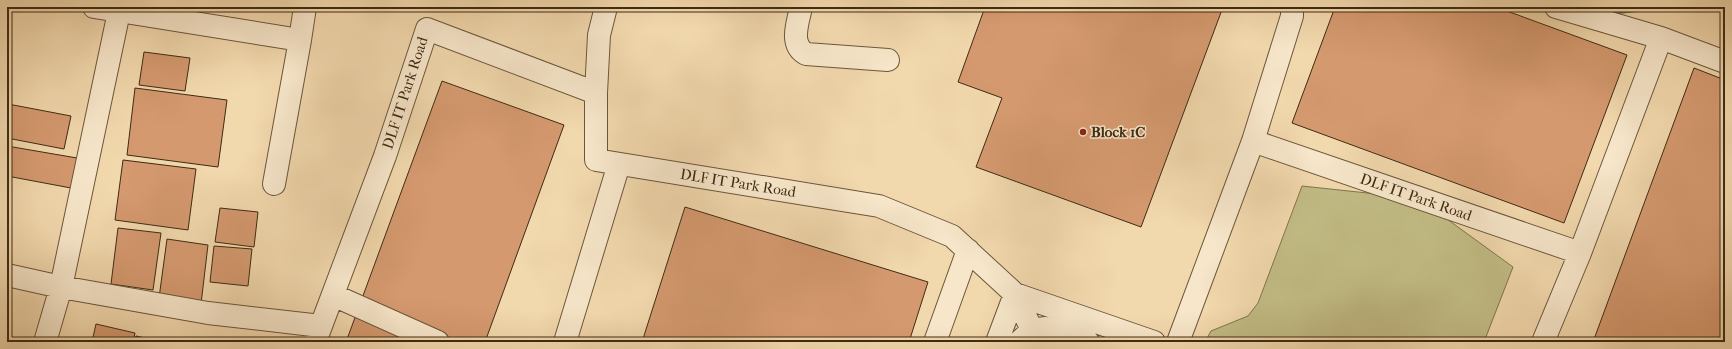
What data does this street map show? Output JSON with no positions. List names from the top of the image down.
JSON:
{
  "streets": {
    "street": ["DLF IT Park Road"]
  },
  "places": ["Block 1C"]
}
